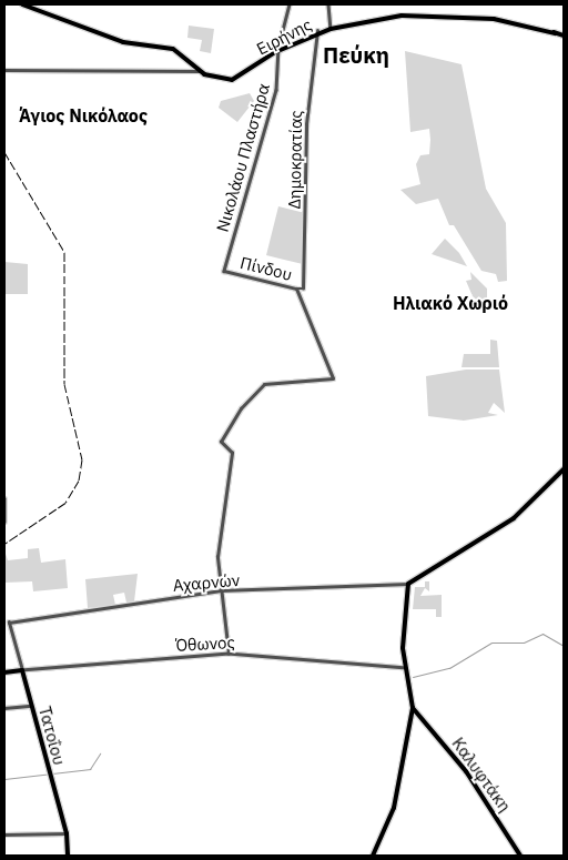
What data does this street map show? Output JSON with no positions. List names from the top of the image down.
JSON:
{
  "streets": {
    "main road": [
      "Ειρήνης",
      "Όθωνος",
      "Τατοΐου",
      "Καλυφτάκη"
    ],
    "street": [
      "Νικολάου Πλαστήρα",
      "Δημοκρατίας",
      "Πίνδου",
      "Αχαρνών"
    ]
  },
  "crossings": [
    ["Ειρήνης", "Νικολάου Πλαστήρα"],
    ["Ειρήνης", "Δημοκρατίας"],
    ["Νικολάου Πλαστήρα", "Πίνδου"],
    ["Δημοκρατίας", "Πίνδου"],
    ["Αχαρνών", "Τατοΐου"],
    ["Όθωνος", "Τατοΐου"]
  ],
  "districts": ["Πεύκη", "Άγιος Νικόλαος", "Ηλιακό Χωριό"]
}
